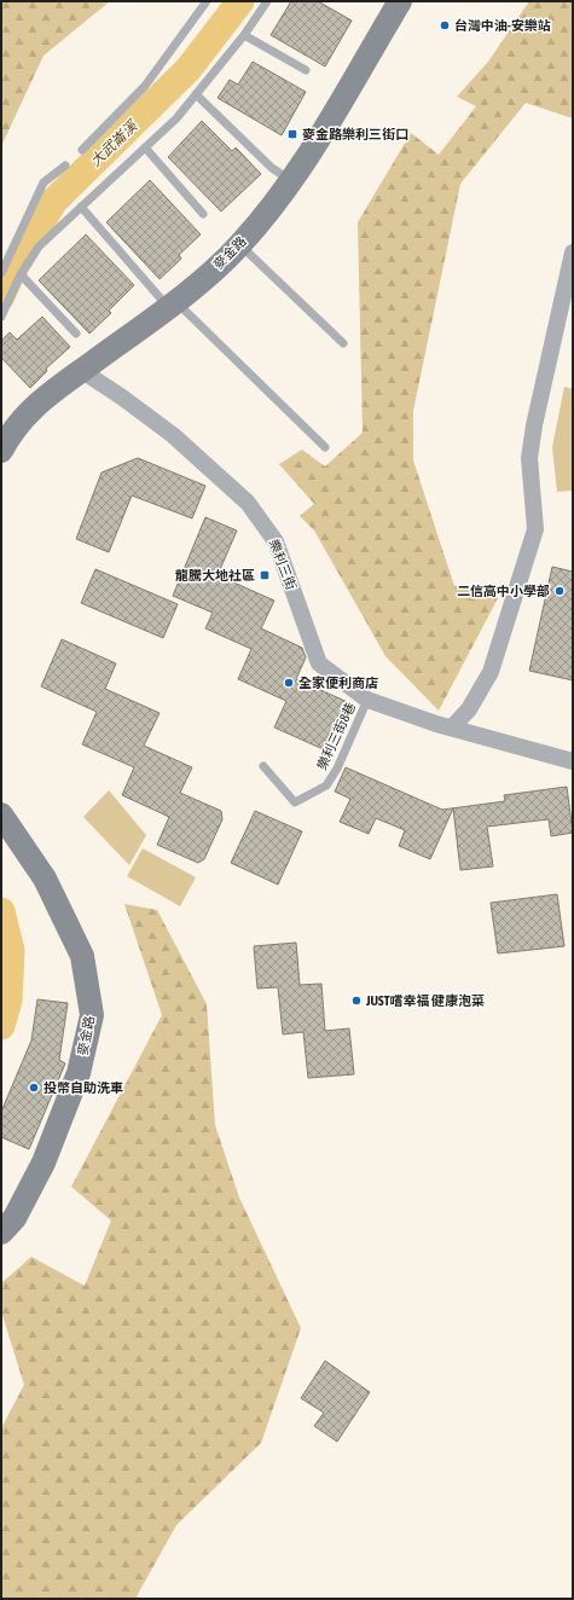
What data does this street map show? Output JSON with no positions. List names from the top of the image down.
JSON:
{
  "streets": {
    "street": ["麥金路", "樂利三街"],
    "lane": ["樂利三街8巷"]
  },
  "crossings": [
    ["麥金路", "樂利三街"],
    ["樂利三街", "樂利三街8巷"]
  ],
  "water": ["大武崙溪"],
  "places": {
    "other": [
      "台灣中油-安樂站",
      "二信高中小學部",
      "全家便利商店",
      "JUST嚐幸福 健康泡菜",
      "投幣自助洗車"
    ],
    "transit": ["麥金路樂利三街口", "龍騰大地社區"]
  }
}
